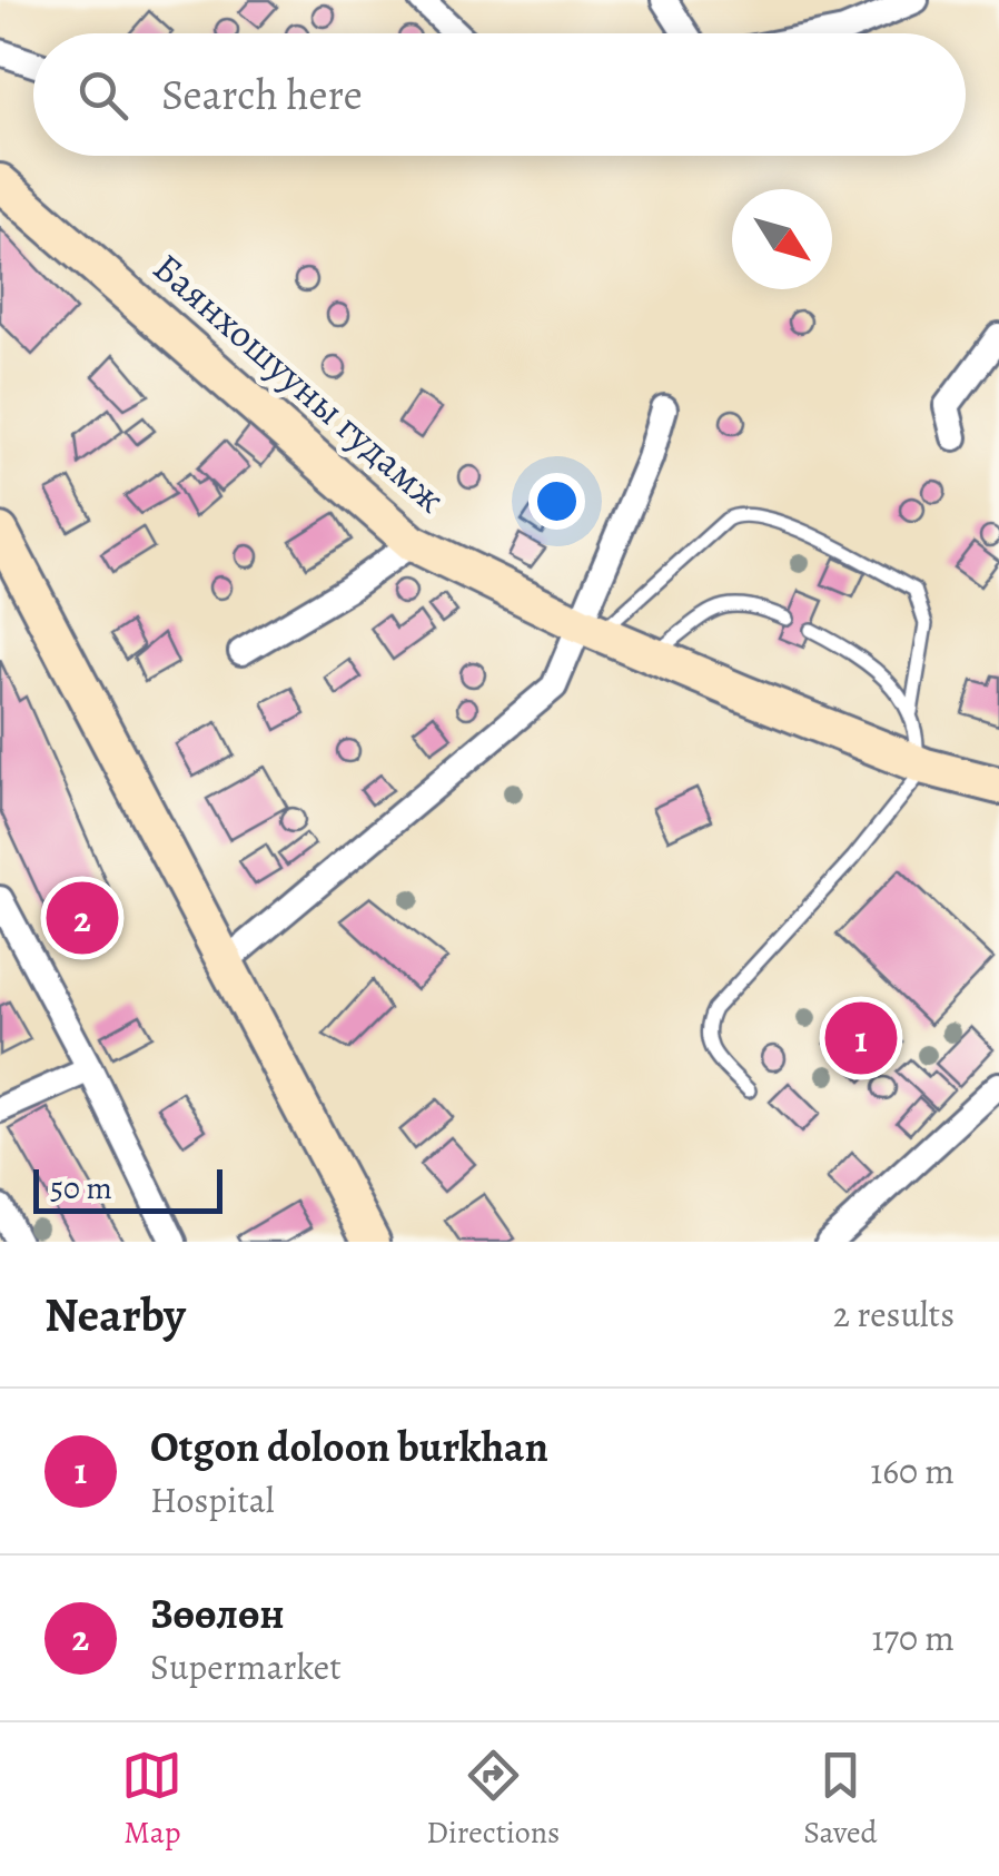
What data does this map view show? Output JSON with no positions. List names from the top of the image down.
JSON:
{
  "streets": {
    "main road": ["Баянхошууны гудамж"]
  },
  "scale_bar": "50 m",
  "north": "bottom right",
  "page": {
    "search": "Search here",
    "pins": ["2", "1"],
    "scale": "50 m",
    "heading": ["Nearby", "2 results"],
    "list": [
      {
        "mark": "1",
        "name": "Otgon doloon burkhan",
        "note": "Hospital",
        "value": "160 m"
      },
      {
        "mark": "2",
        "name": "Зөөлөн",
        "note": "Supermarket",
        "value": "170 m"
      }
    ],
    "nav": ["Map", "Directions", "Saved"]
  }
}
